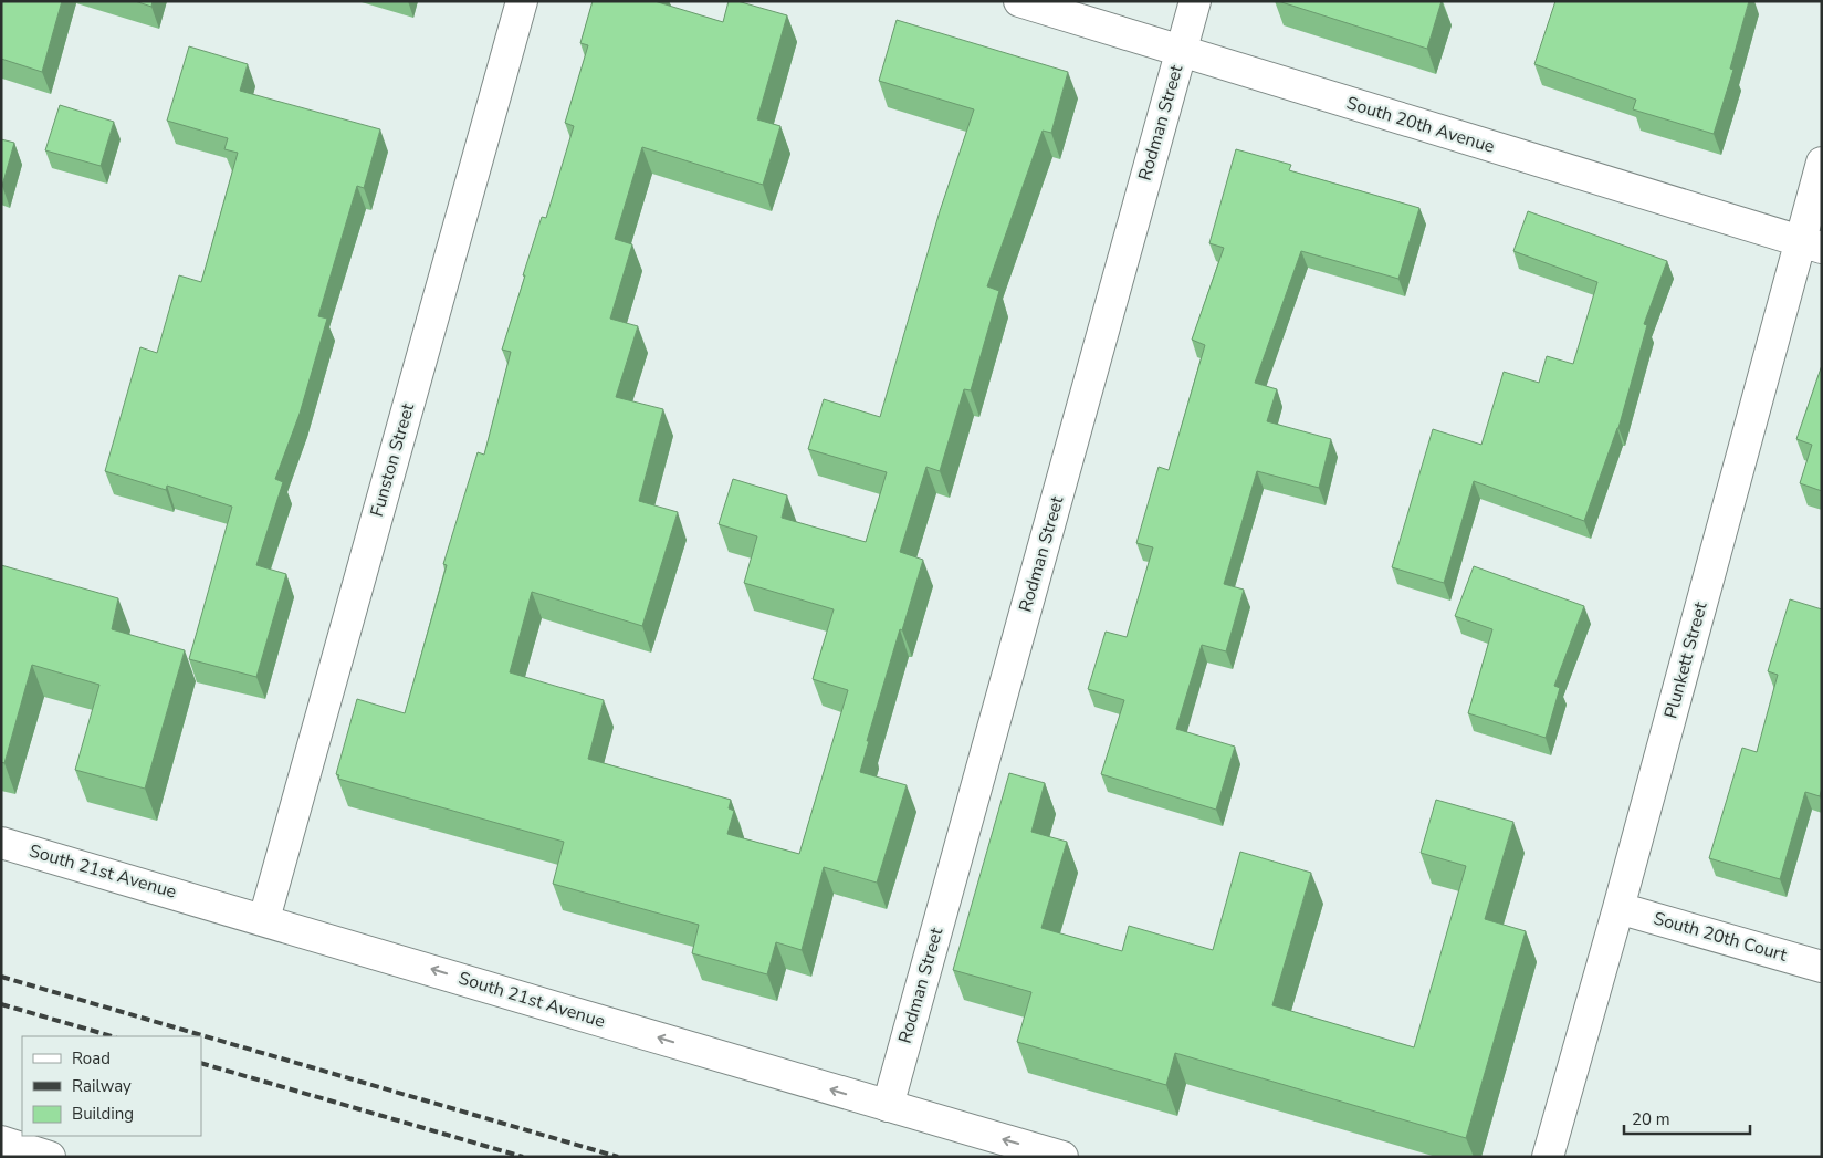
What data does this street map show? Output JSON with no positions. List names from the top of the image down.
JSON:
{
  "streets": {
    "street": [
      "Rodman Street",
      "South 20th Avenue",
      "Funston Street",
      "Plunkett Street",
      "South 21st Avenue",
      "South 20th Court"
    ]
  },
  "crossings": [
    ["Rodman Street", "South 20th Avenue"],
    ["Rodman Street", "South 21st Avenue"],
    ["South 20th Avenue", "Plunkett Street"],
    ["Funston Street", "South 21st Avenue"],
    ["Plunkett Street", "South 20th Court"]
  ],
  "one_way": ["South 21st Avenue"],
  "legend": ["Road", "Railway", "Building"],
  "scale_bar": "20 m"
}
